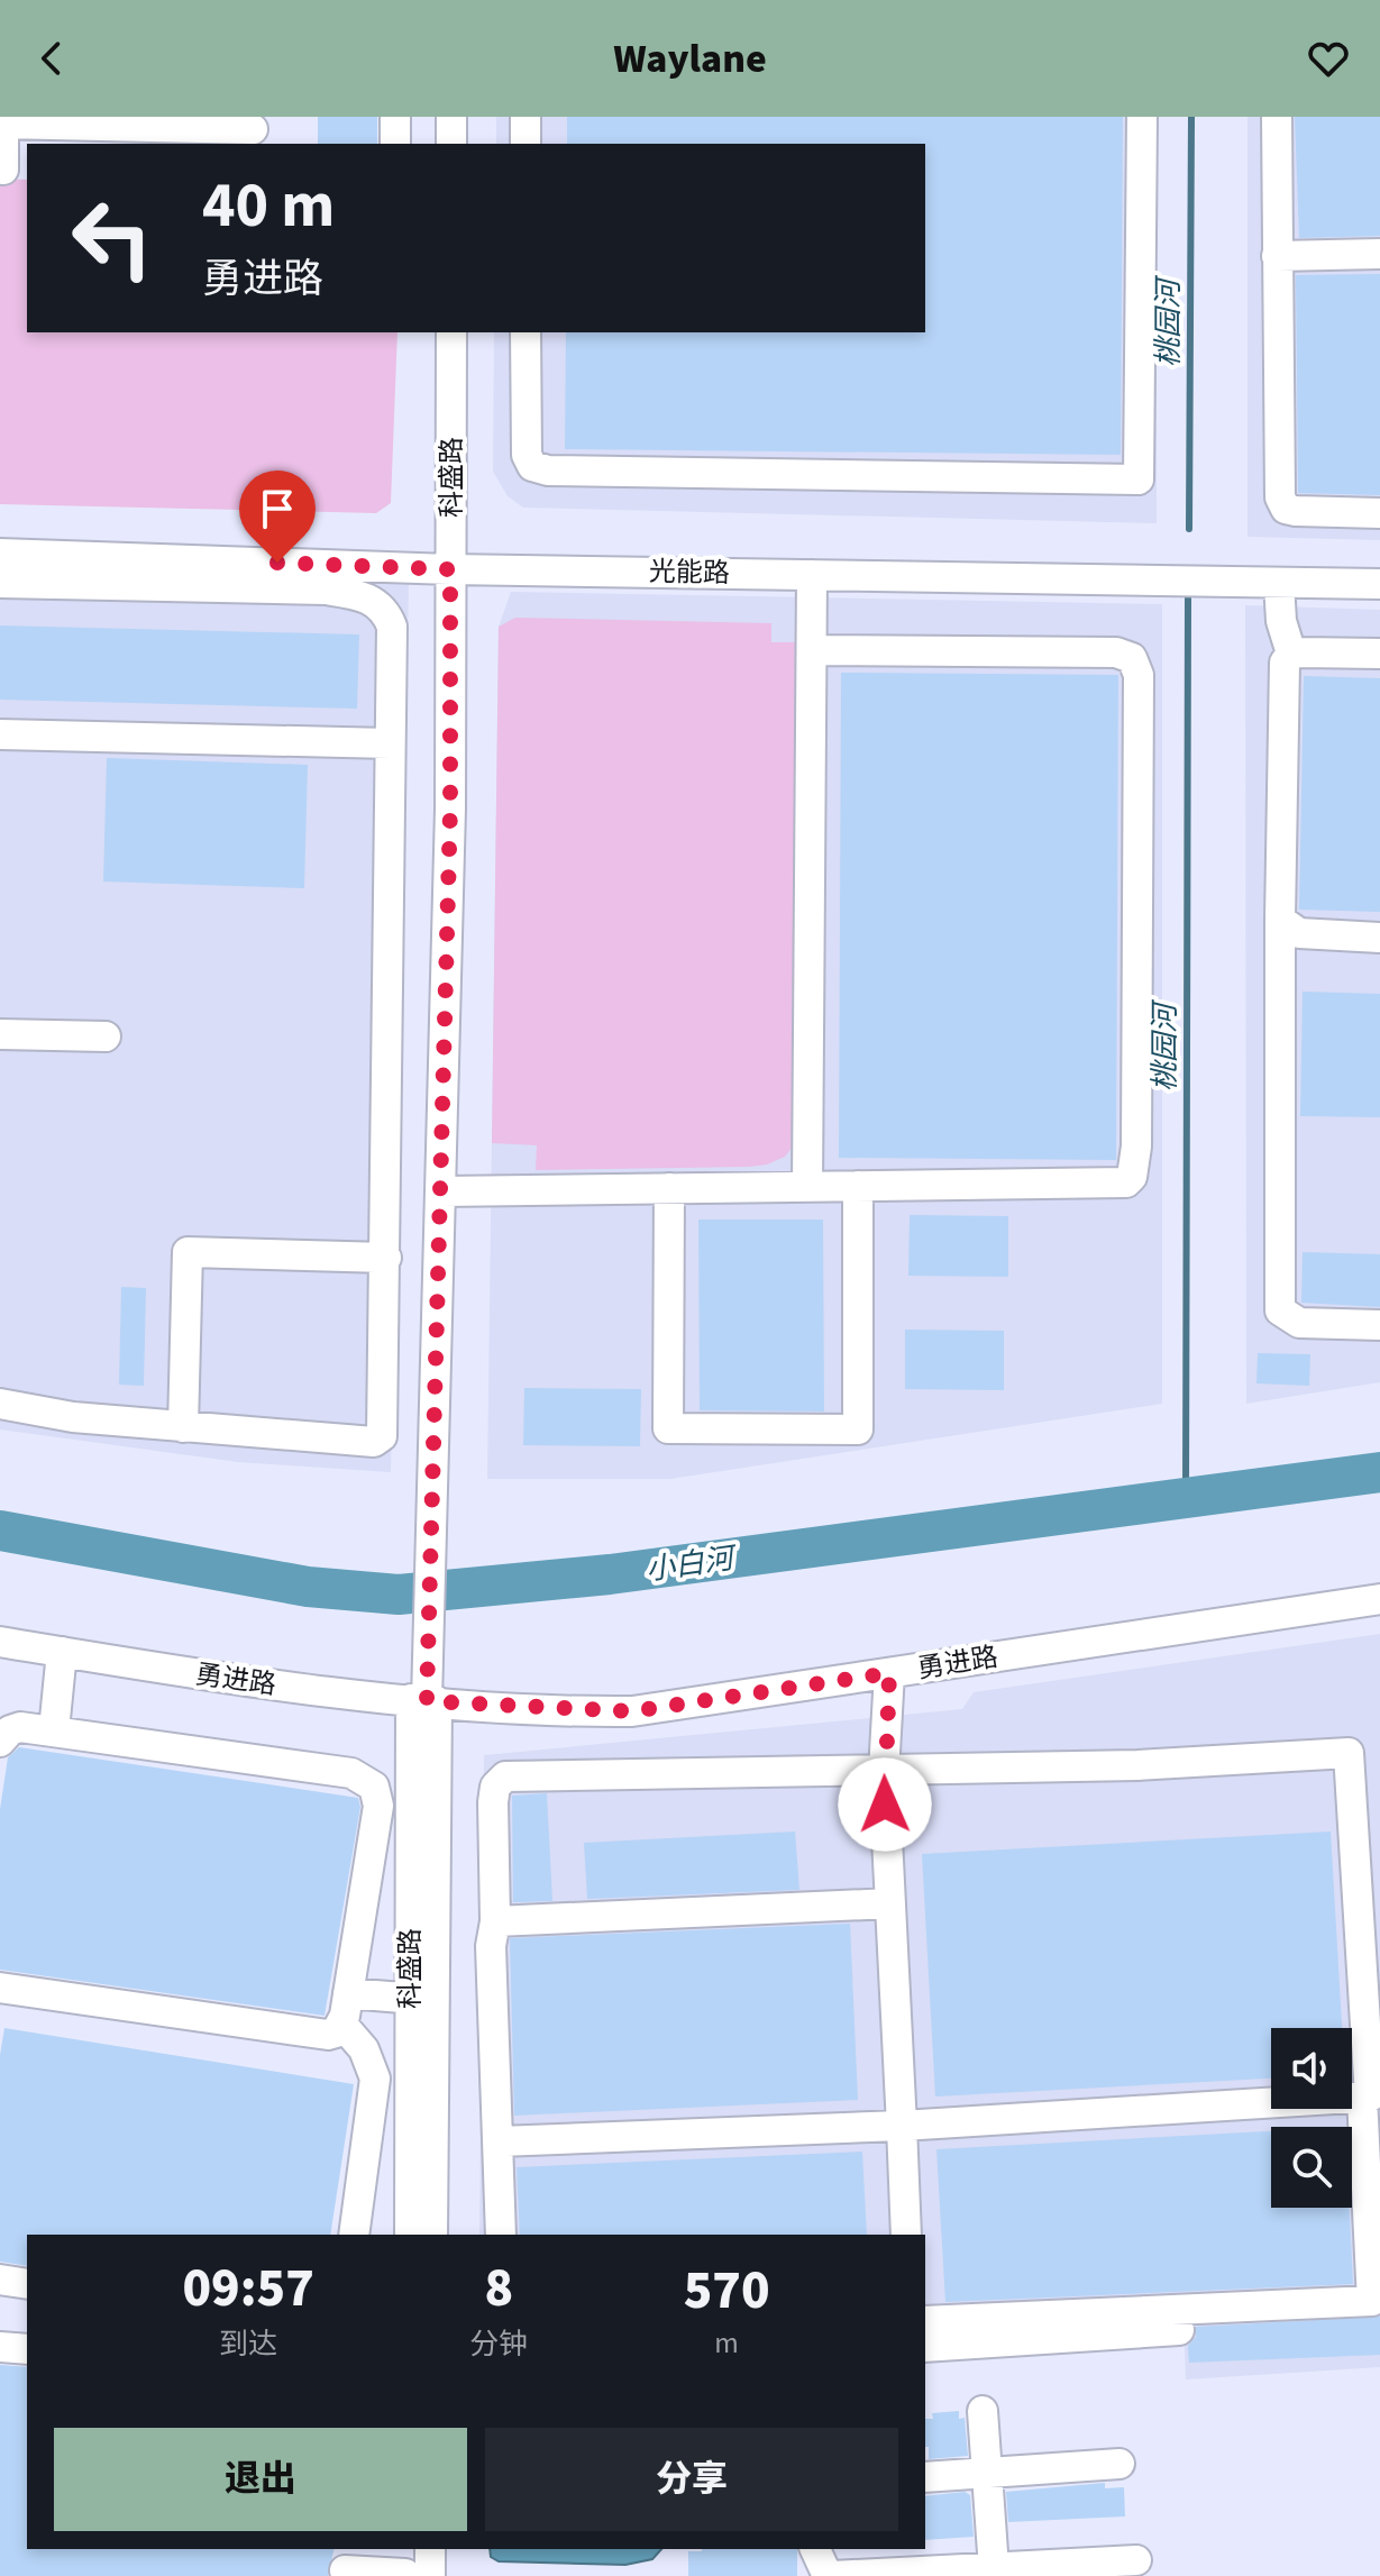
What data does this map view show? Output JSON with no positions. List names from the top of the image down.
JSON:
{
  "streets": {
    "street": ["科盛路", "光能路", "勇进路"]
  },
  "crossings": [
    ["科盛路", "光能路"],
    ["科盛路", "勇进路"]
  ],
  "water": ["桃园河", "小白河"],
  "page": {
    "header": "Waylane",
    "turn": ["40 m", "勇进路"],
    "eta": [
      "09:57",
      "到达",
      "8",
      "分钟",
      "570",
      "m"
    ],
    "buttons": ["退出", "分享"]
  }
}
